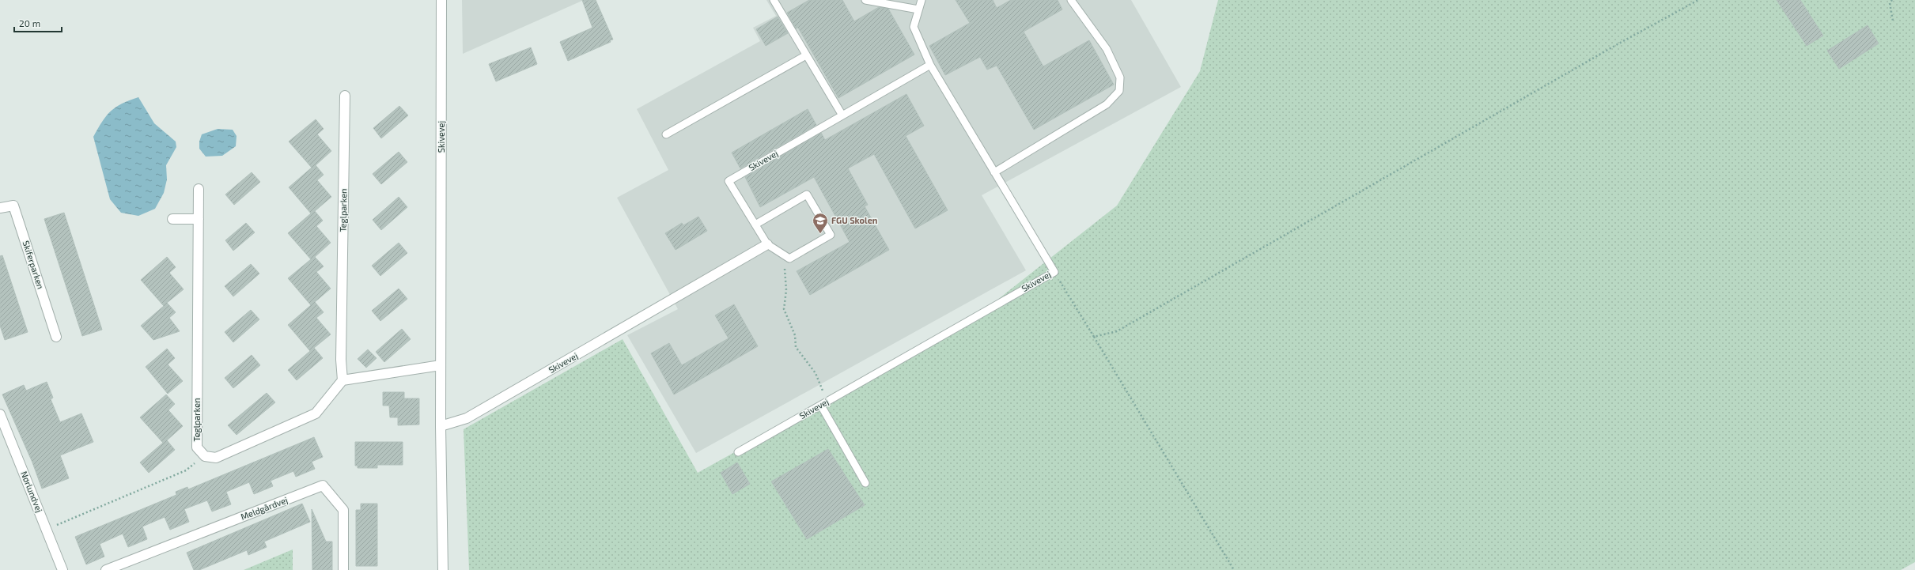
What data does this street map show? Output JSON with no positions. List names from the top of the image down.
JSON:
{
  "streets": {
    "street": [
      "Skivevej",
      "Teglparken",
      "Skiferparken",
      "Nørlundvej",
      "Meldgårdvej"
    ]
  },
  "places": {
    "school or university": ["FGU Skolen"]
  },
  "scale_bar": "20 m"
}
